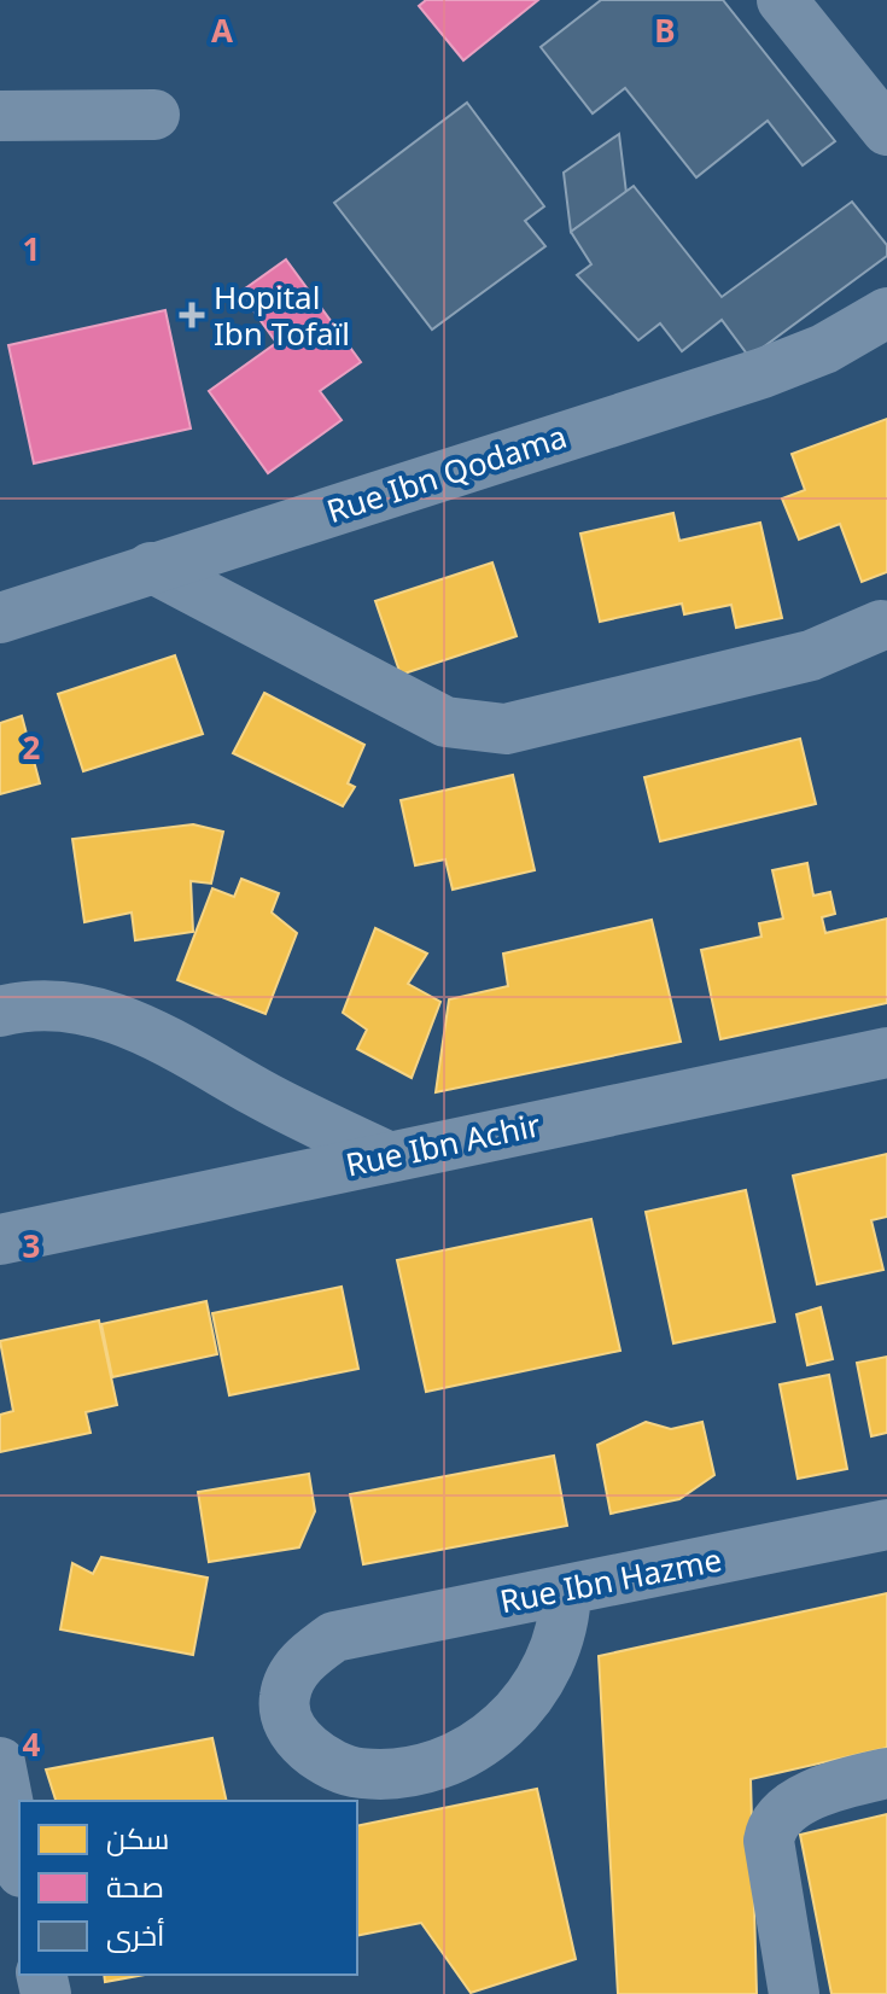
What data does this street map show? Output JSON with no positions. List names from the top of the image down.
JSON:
{
  "streets": {
    "street": ["Rue Ibn Qodama", "Rue Ibn Achir", "Rue Ibn Hazme"]
  },
  "places": {
    "health": ["Hopital Ibn Tofaïl"]
  },
  "legend": ["سكن", "صحة", "أخرى"],
  "grid": {
    "columns": ["A", "B"],
    "rows": [
      "1",
      "2",
      "3",
      "4"
    ]
  }
}
